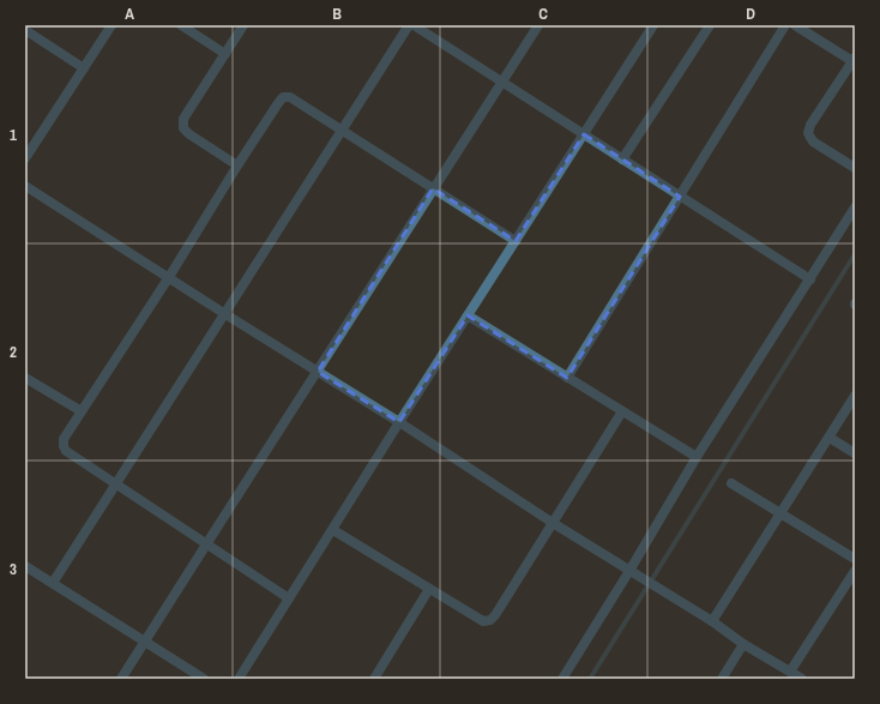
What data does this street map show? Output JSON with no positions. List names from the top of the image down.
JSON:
{
  "grid": {
    "columns": [
      "A",
      "B",
      "C",
      "D"
    ],
    "rows": ["1", "2", "3"]
  }
}
